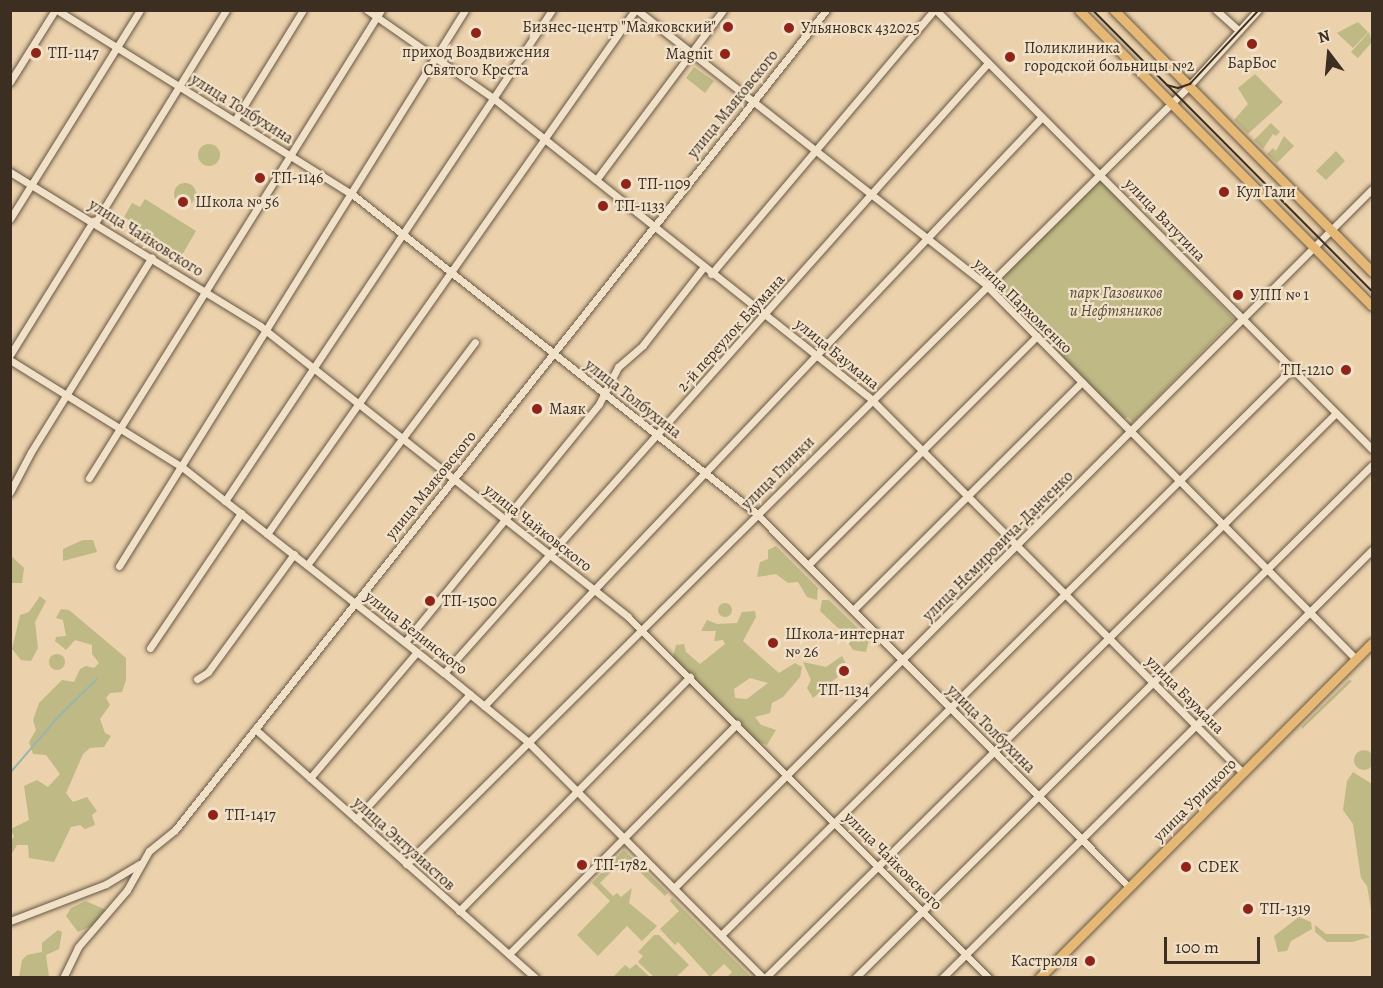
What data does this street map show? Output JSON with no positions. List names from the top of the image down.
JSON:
{
  "streets": {
    "main road": ["улица Урицкого"],
    "street": [
      "улица Маяковского",
      "улица Толбухина",
      "улица Ватутина",
      "улица Чайковского",
      "улица Пархоменко",
      "2-й переулок Баумана",
      "улица Баумана",
      "улица Глинки",
      "улица Немировича-Данченко",
      "улица Белинского",
      "улица Энтузиастов"
    ]
  },
  "crossings": [
    ["улица Маяковского", "улица Толбухина"],
    ["улица Маяковского", "улица Чайковского"],
    ["улица Маяковского", "улица Пархоменко"],
    ["улица Маяковского", "улица Баумана"],
    ["улица Маяковского", "улица Белинского"],
    ["улица Маяковского", "улица Энтузиастов"],
    ["улица Толбухина", "2-й переулок Баумана"],
    ["улица Толбухина", "улица Глинки"],
    ["улица Толбухина", "улица Немировича-Данченко"],
    ["улица Толбухина", "улица Урицкого"],
    ["улица Ватутина", "2-й переулок Баумана"],
    ["улица Ватутина", "улица Глинки"],
    ["улица Ватутина", "улица Немировича-Данченко"],
    ["улица Чайковского", "2-й переулок Баумана"],
    ["улица Чайковского", "улица Глинки"],
    ["улица Чайковского", "улица Немировича-Данченко"],
    ["улица Пархоменко", "2-й переулок Баумана"],
    ["улица Пархоменко", "улица Глинки"],
    ["улица Пархоменко", "улица Немировича-Данченко"],
    ["улица Пархоменко", "улица Урицкого"],
    ["2-й переулок Баумана", "улица Баумана"],
    ["2-й переулок Баумана", "улица Белинского"],
    ["улица Баумана", "улица Глинки"],
    ["улица Баумана", "улица Немировича-Данченко"],
    ["улица Баумана", "улица Урицкого"],
    ["улица Глинки", "улица Белинского"],
    ["улица Глинки", "улица Энтузиастов"],
    ["улица Немировича-Данченко", "улица Белинского"]
  ],
  "parks": ["парк Газовиков и Нефтяников"],
  "places": [
    "Бизнес-центр \"Маяковский\"",
    "Ульяновск 432025",
    "приход Воздвижения Святого Креста",
    "БарБос",
    "ТП-1147",
    "Magnit",
    "Поликлиника городской больницы №2",
    "ТП-1146",
    "ТП-1109",
    "Кул Гали",
    "Школа № 56",
    "ТП-1133",
    "УПП № 1",
    "ТП-1210",
    "Маяк",
    "ТП-1500",
    "Школа-интернат № 26",
    "ТП-1134",
    "ТП-1417",
    "ТП-1782",
    "CDEK",
    "ТП-1319",
    "Кастрюля"
  ],
  "scale_bar": "100 m",
  "north": "top"
}
